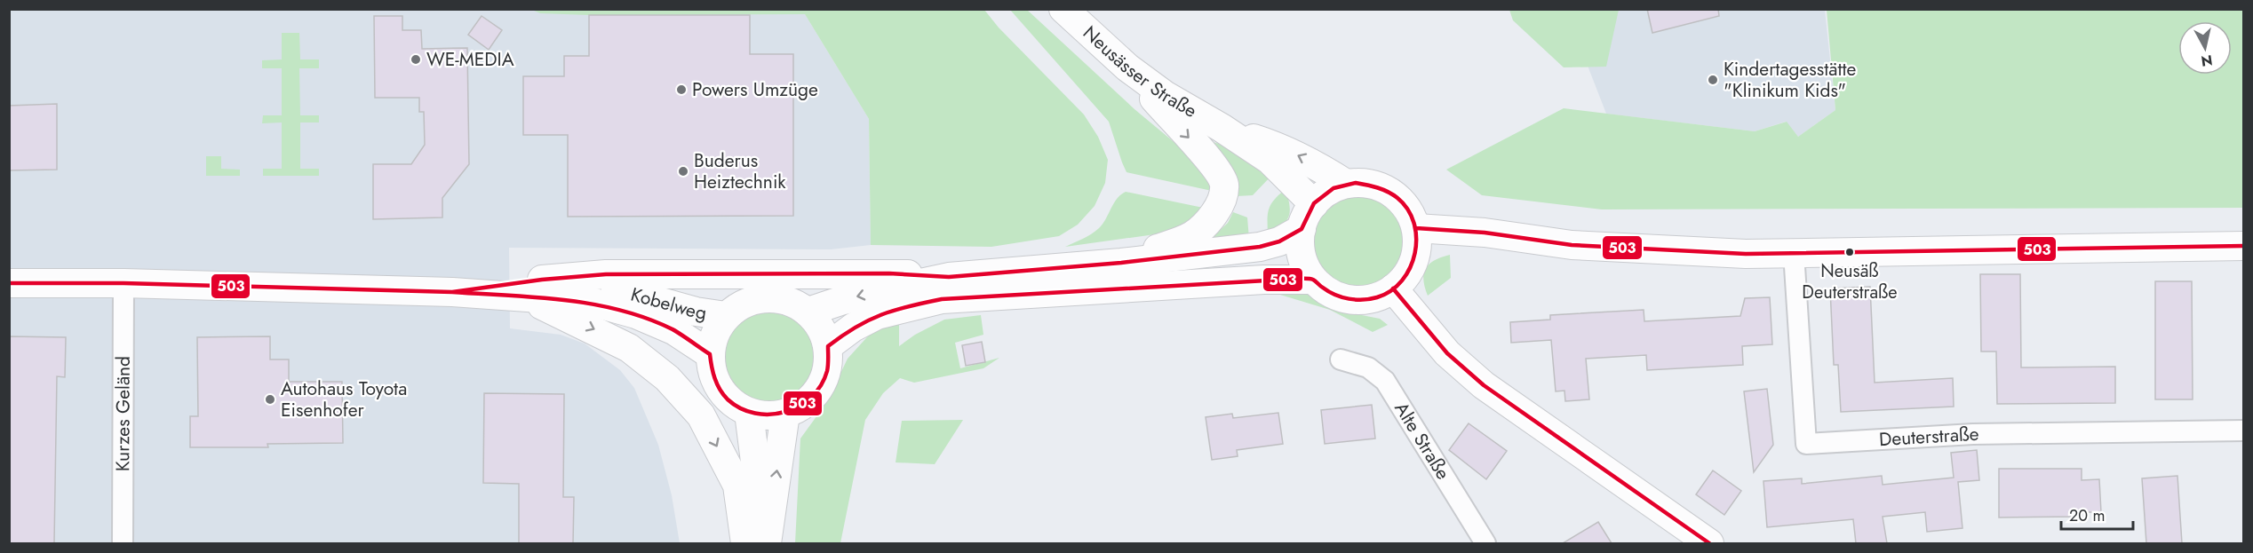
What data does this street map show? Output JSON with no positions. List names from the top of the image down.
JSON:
{
  "streets": {
    "main road": ["Neusässer Straße", "Kobelweg"],
    "street": ["Kurzes Geländ", "Deuterstraße", "Alte Straße"]
  },
  "crossings": [
    ["Kobelweg", "Kurzes Geländ"]
  ],
  "places": [
    "WE-MEDIA",
    "Kindertagesstätte \"Klinikum Kids\"",
    "Powers Umzüge",
    "Buderus Heiztechnik",
    "Neusäß Deuterstraße",
    "Autohaus Toyota Eisenhofer"
  ],
  "lines": ["transit line 503"],
  "scale_bar": "20 m",
  "north": "bottom"
}
